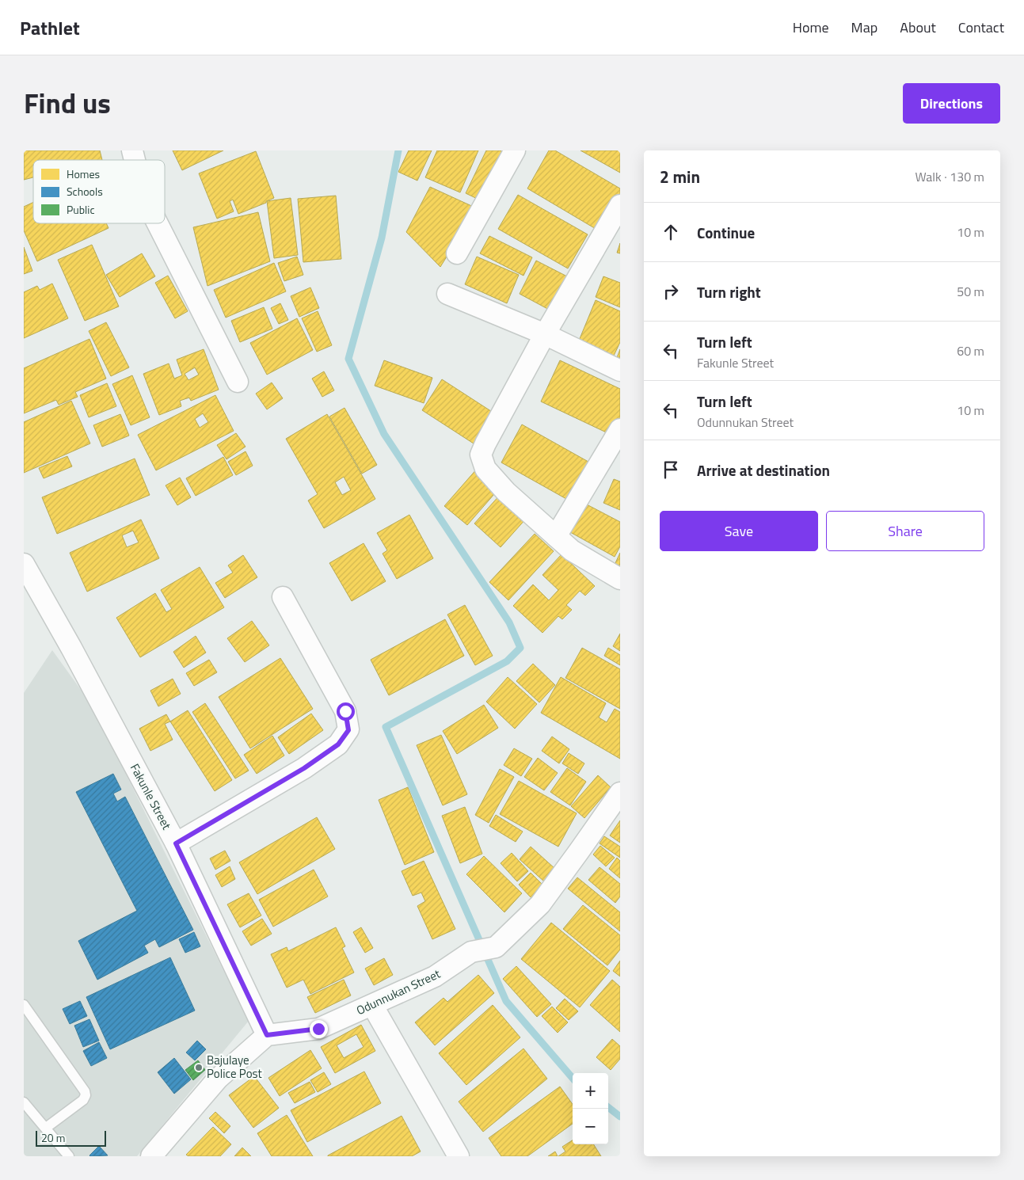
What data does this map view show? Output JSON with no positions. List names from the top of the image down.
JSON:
{
  "streets": {
    "street": ["Fakunle Street", "Odunnukan Street"]
  },
  "crossings": [
    ["Fakunle Street", "Odunnukan Street"]
  ],
  "places": ["Bajulaye Police Post"],
  "legend": ["Homes", "Schools", "Public"],
  "scale_bar": "20 m",
  "page": {
    "header": "Pathlet",
    "nav": [
      "Home",
      "Map",
      "About",
      "Contact"
    ],
    "title": "Find us",
    "buttons": [
      "Directions",
      ["Save", "Share"]
    ],
    "heading": ["2 min", "Walk · 130 m"],
    "list": [
      ["Continue", "10 m"],
      ["Turn right", "50 m"],
      ["Turn left", "Fakunle Street", "60 m"],
      ["Turn left", "Odunnukan Street", "10 m"],
      "Arrive at destination"
    ],
    "map_buttons": ["+", "−"],
    "scale": "20 m"
  }
}
